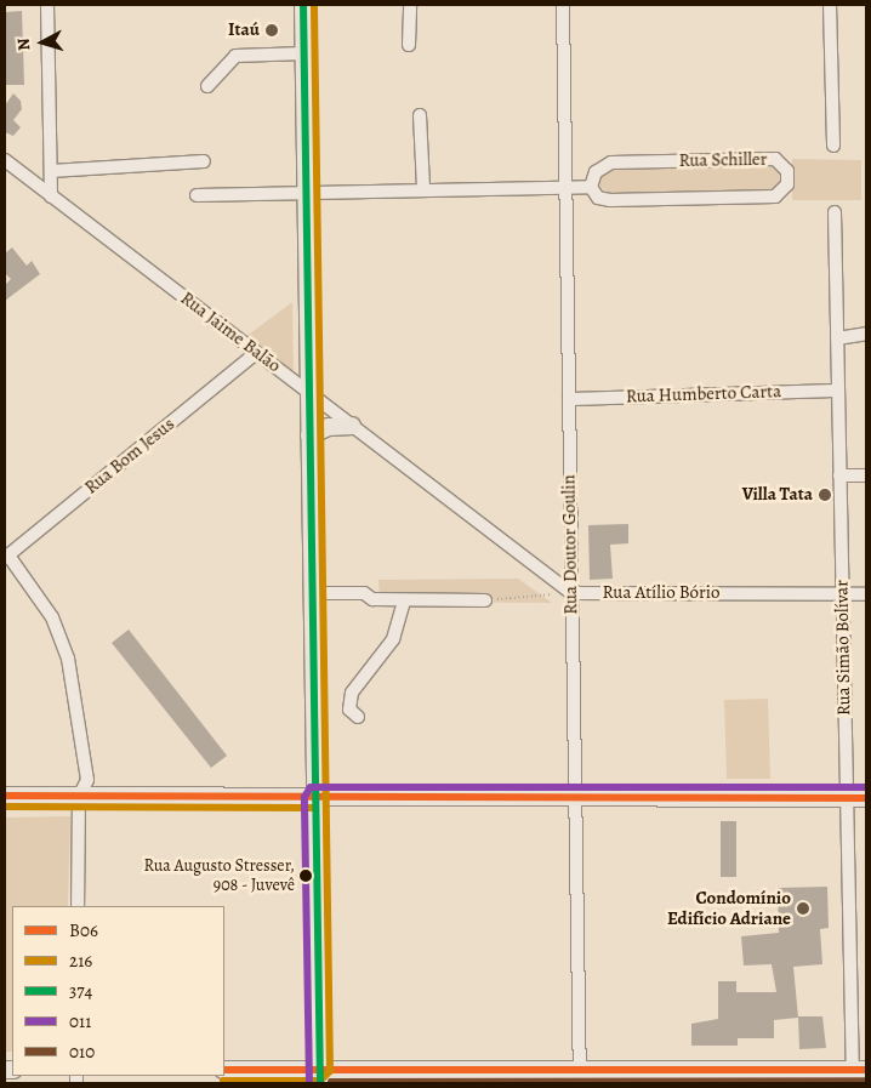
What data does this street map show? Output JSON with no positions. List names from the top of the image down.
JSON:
{
  "streets": {
    "street": [
      "Rua Schiller",
      "Rua Jaime Balão",
      "Rua Humberto Carta",
      "Rua Bom Jesus",
      "Rua Doutor Goulin",
      "Rua Atílio Bório",
      "Rua Simão Bolívar"
    ]
  },
  "crossings": [
    ["Rua Schiller", "Rua Doutor Goulin"],
    ["Rua Jaime Balão", "Rua Bom Jesus"],
    ["Rua Jaime Balão", "Rua Doutor Goulin"],
    ["Rua Jaime Balão", "Rua Atílio Bório"],
    ["Rua Humberto Carta", "Rua Doutor Goulin"],
    ["Rua Humberto Carta", "Rua Simão Bolívar"],
    ["Rua Doutor Goulin", "Rua Atílio Bório"],
    ["Rua Atílio Bório", "Rua Simão Bolívar"]
  ],
  "places": [
    "Itaú",
    "Villa Tata",
    "Rua Augusto Stresser, 908 - Juvevê",
    "Condomínio Edifício Adriane"
  ],
  "lines": [
    "transit line 216",
    "transit line 374",
    "transit line 011",
    "transit line B06",
    "transit line 010"
  ],
  "legend": [
    "B06",
    "216",
    "374",
    "011",
    "010"
  ],
  "north": "left"
}
